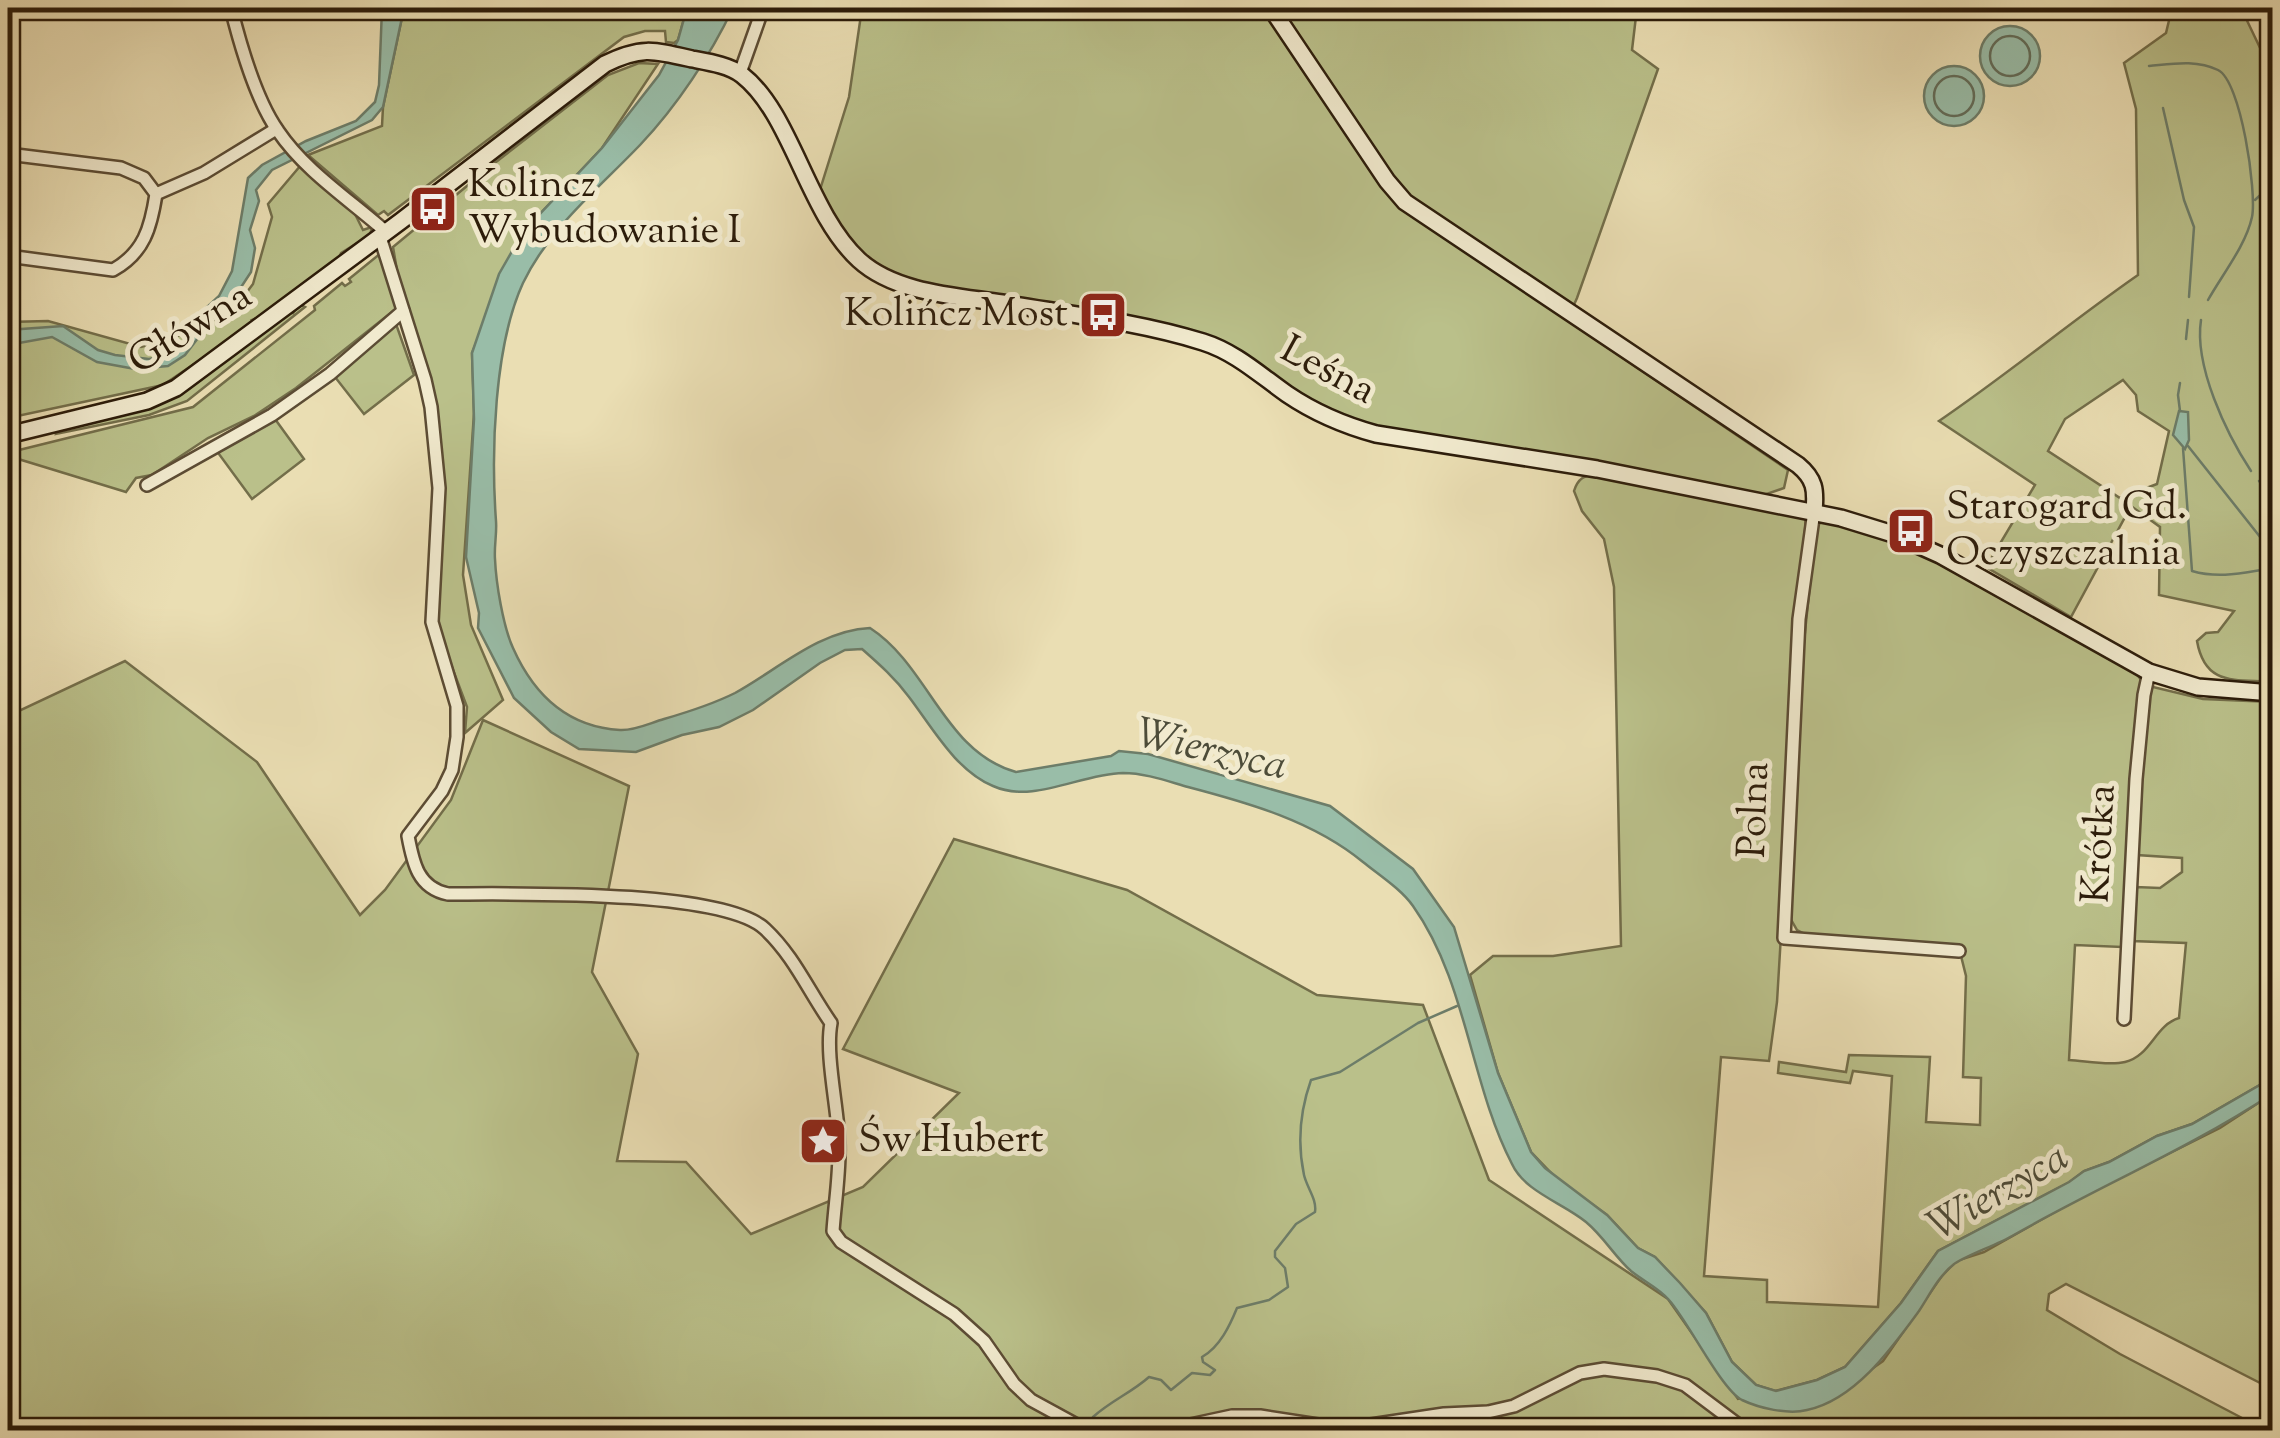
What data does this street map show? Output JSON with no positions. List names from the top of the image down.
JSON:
{
  "streets": {
    "street": [
      "Główna",
      "Leśna",
      "Polna",
      "Krótka"
    ]
  },
  "crossings": [
    ["Główna", "Leśna"],
    ["Leśna", "Polna"],
    ["Leśna", "Krótka"]
  ],
  "water": ["Wierzyca"],
  "places": {
    "bus stop": ["Kolincz Wybudowanie I", "Kolińcz Most", "Starogard Gd. Oczyszczalnia"],
    "place": ["Św Hubert"]
  }
}
